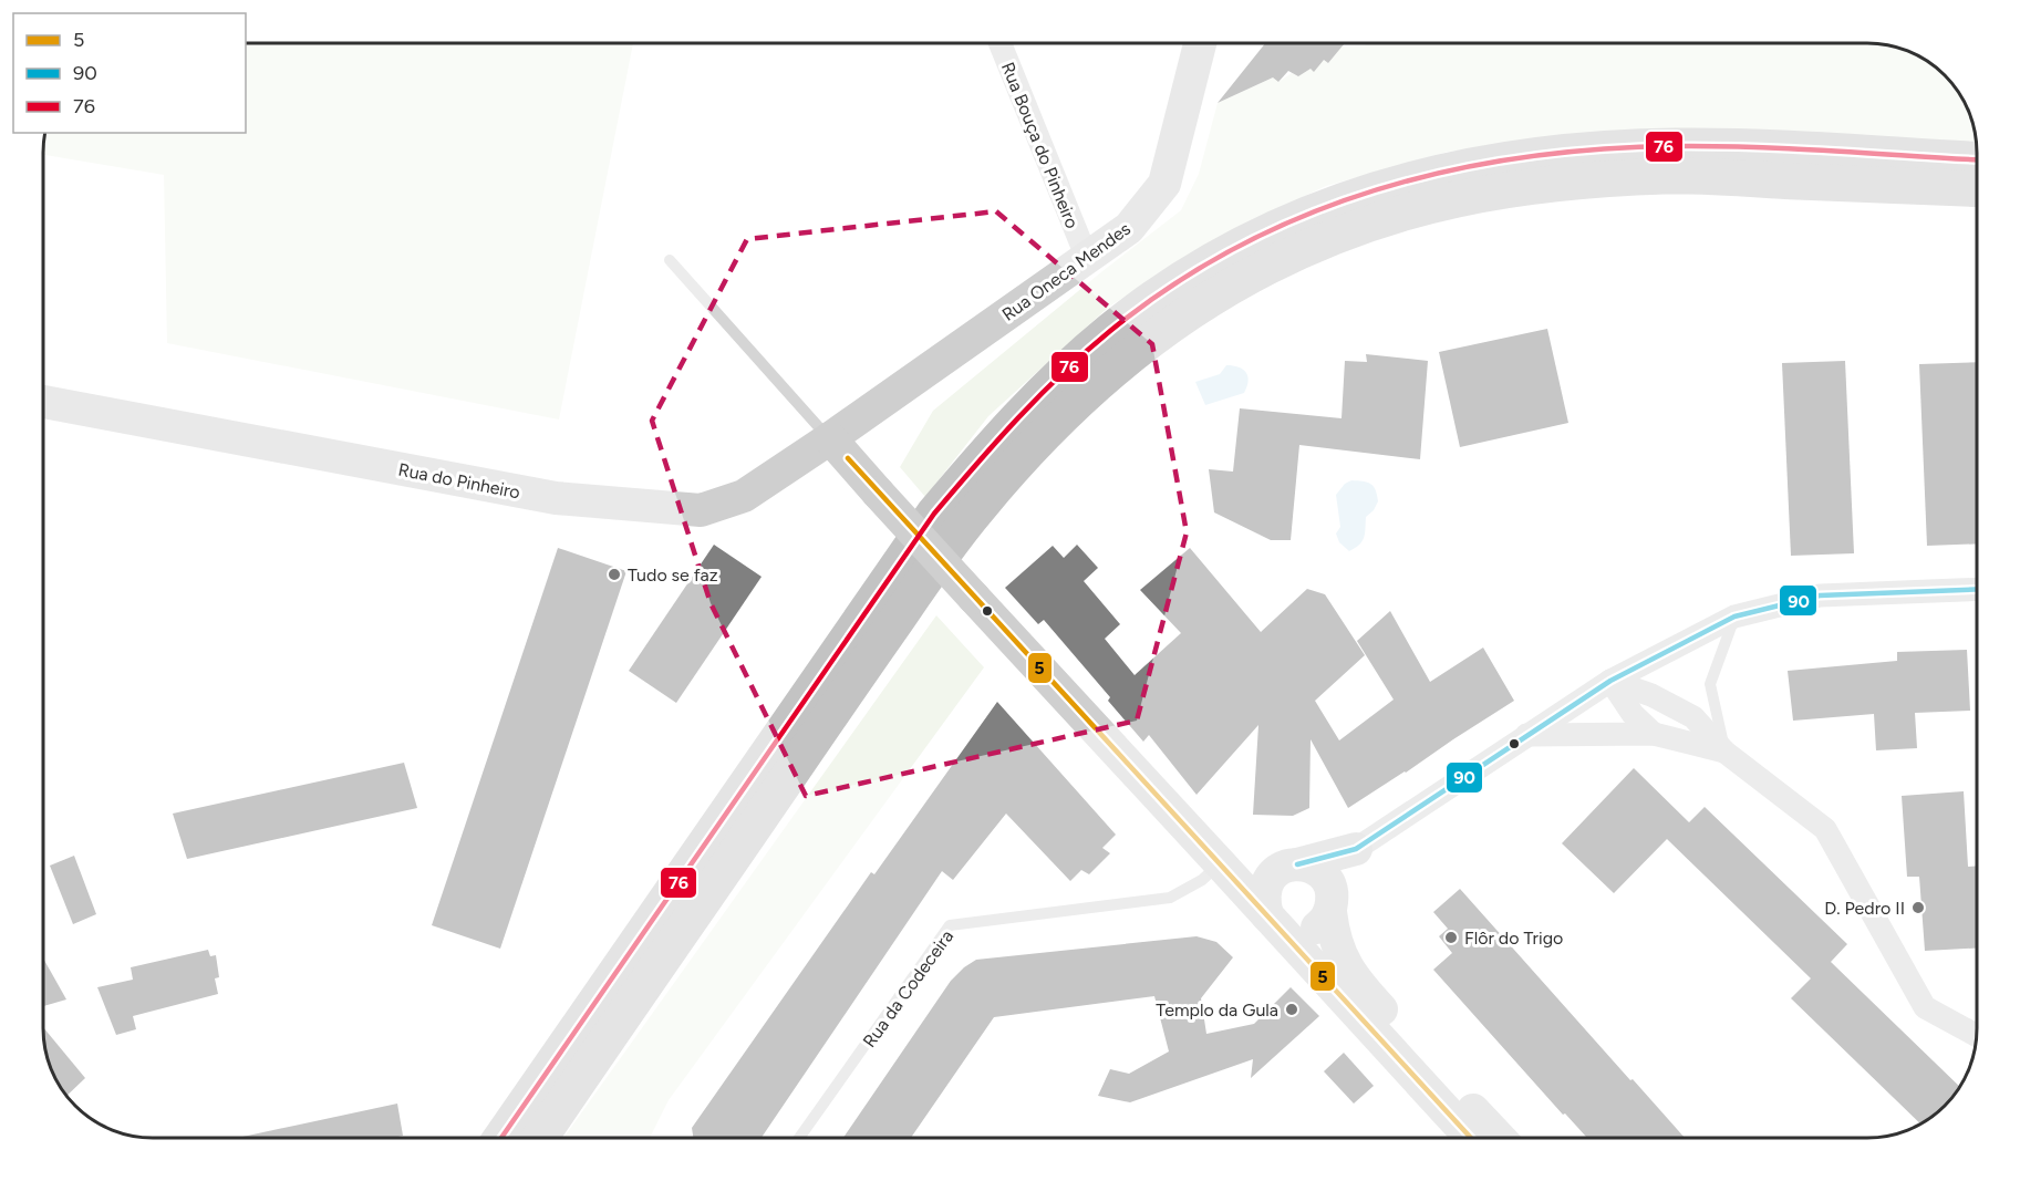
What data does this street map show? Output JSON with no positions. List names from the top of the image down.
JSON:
{
  "streets": {
    "street": ["Rua Bouça do Pinheiro", "Rua Oneca Mendes", "Rua do Pinheiro"],
    "lane": ["Rua da Codeceira"]
  },
  "crossings": [
    ["Rua Bouça do Pinheiro", "Rua Oneca Mendes"],
    ["Rua Oneca Mendes", "Rua do Pinheiro"]
  ],
  "places": [
    "Tudo se faz",
    "D. Pedro II",
    "Flôr do Trigo",
    "Templo da Gula"
  ],
  "lines": ["transit line 76", "transit line 5", "transit line 90"],
  "legend": ["5", "90", "76"]
}
